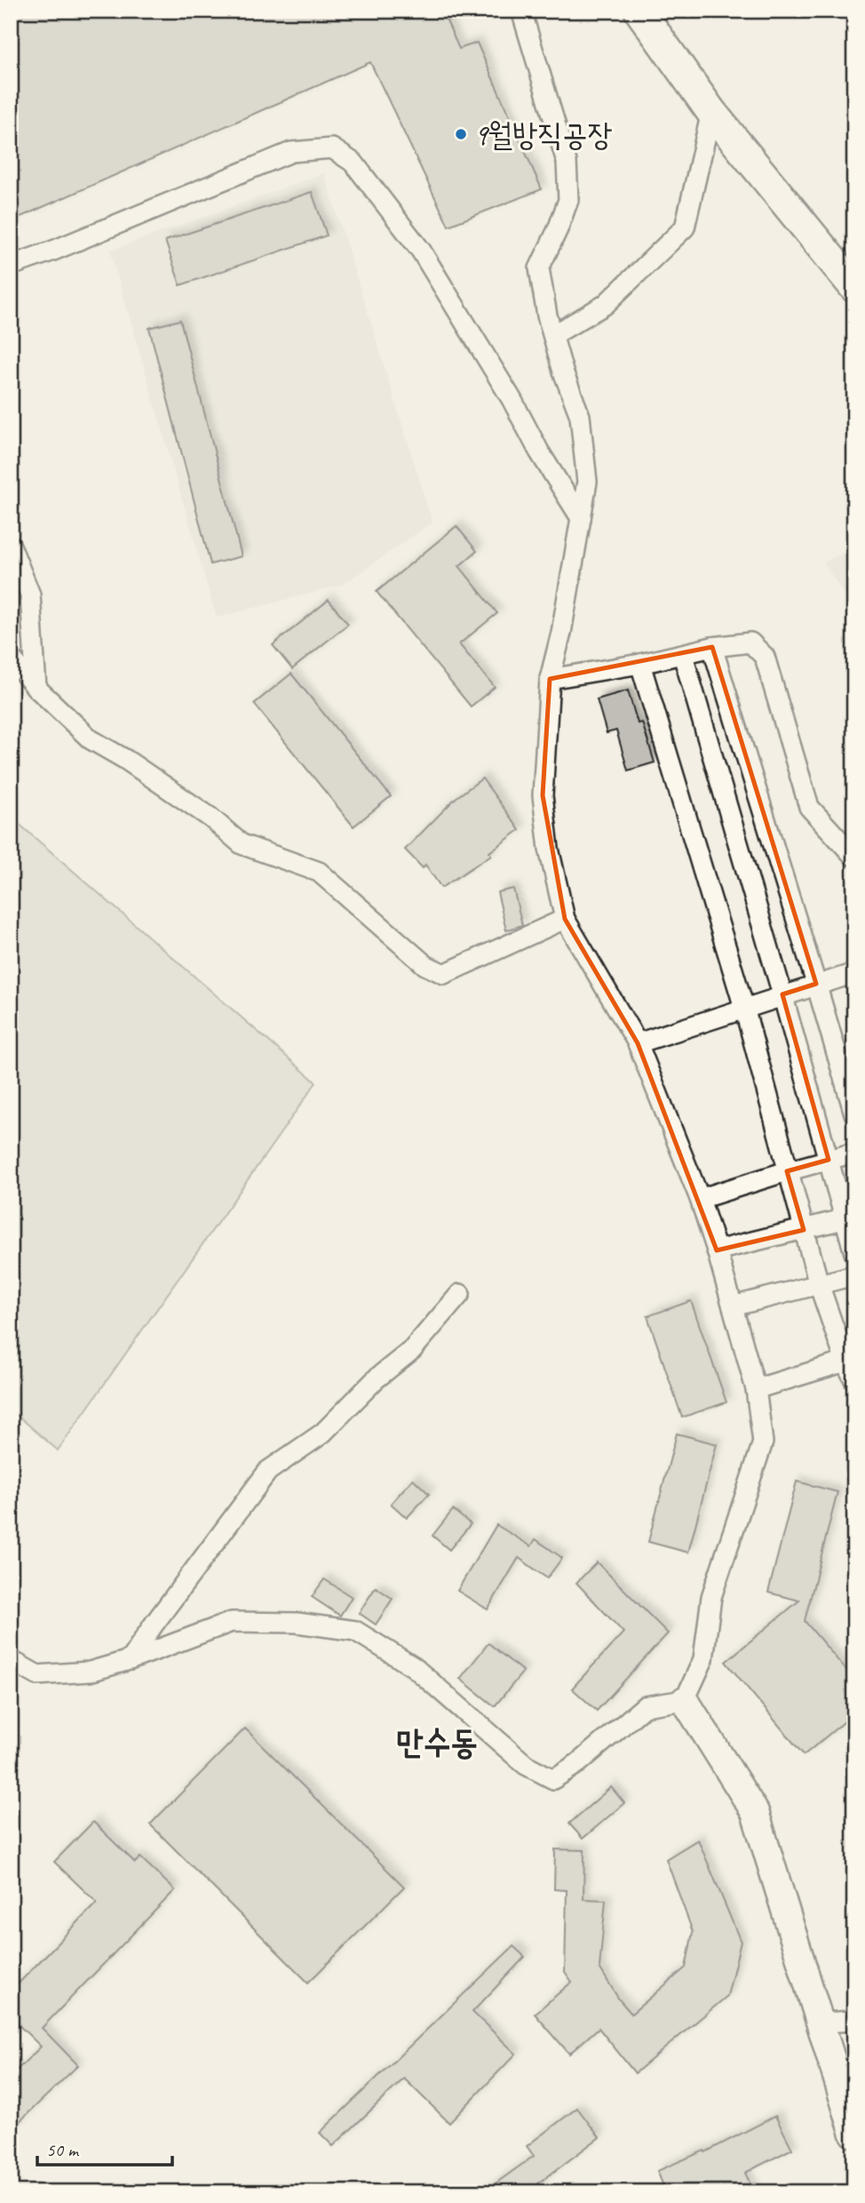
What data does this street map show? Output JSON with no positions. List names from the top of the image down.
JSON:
{
  "districts": ["만수동"],
  "places": ["9월방직공장"],
  "scale_bar": "50 m"
}
